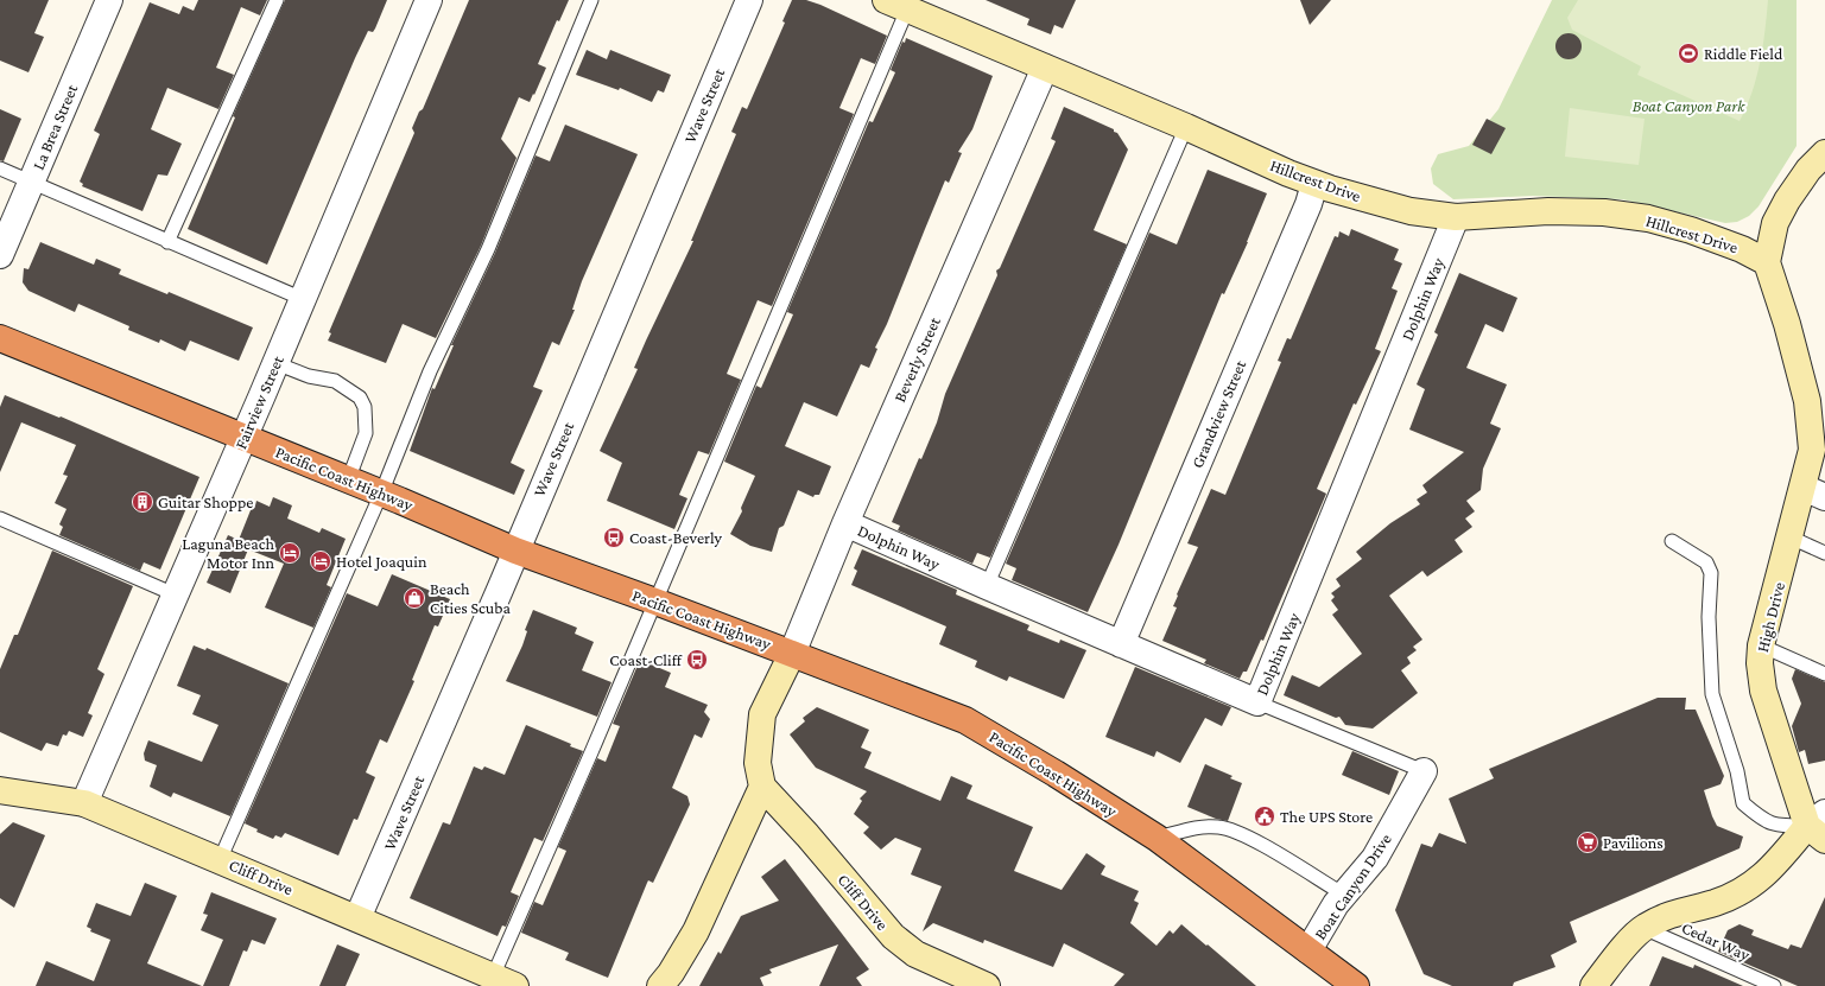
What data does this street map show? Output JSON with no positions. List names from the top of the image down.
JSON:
{
  "streets": {
    "highway": ["Pacific Coast Highway"],
    "street": [
      "Wave Street",
      "La Brea Street",
      "Hillcrest Drive",
      "Dolphin Way",
      "Beverly Street",
      "Fairview Street",
      "Grandview Street",
      "High Drive",
      "Cliff Drive",
      "Boat Canyon Drive"
    ],
    "lane": ["Cedar Way"]
  },
  "crossings": [
    ["Wave Street", "Pacific Coast Highway"],
    ["Wave Street", "Cliff Drive"],
    ["Hillcrest Drive", "Dolphin Way"],
    ["Hillcrest Drive", "Beverly Street"],
    ["Hillcrest Drive", "Grandview Street"],
    ["Hillcrest Drive", "High Drive"],
    ["Dolphin Way", "Beverly Street"],
    ["Dolphin Way", "Grandview Street"],
    ["Beverly Street", "Pacific Coast Highway"],
    ["Fairview Street", "Pacific Coast Highway"],
    ["Fairview Street", "Cliff Drive"],
    ["Pacific Coast Highway", "Boat Canyon Drive"]
  ],
  "parks": ["Boat Canyon Park"],
  "places": {
    "sports": ["Riddle Field"],
    "building": ["Guitar Shoppe"],
    "bus stop": ["Coast-Beverly", "Coast-Cliff"],
    "hotel": ["Laguna Beach Motor Inn", "Hotel Joaquin"],
    "shop": ["Beach Cities Scuba"],
    "public building": ["The UPS Store"],
    "supermarket": ["Pavilions"]
  }
}
